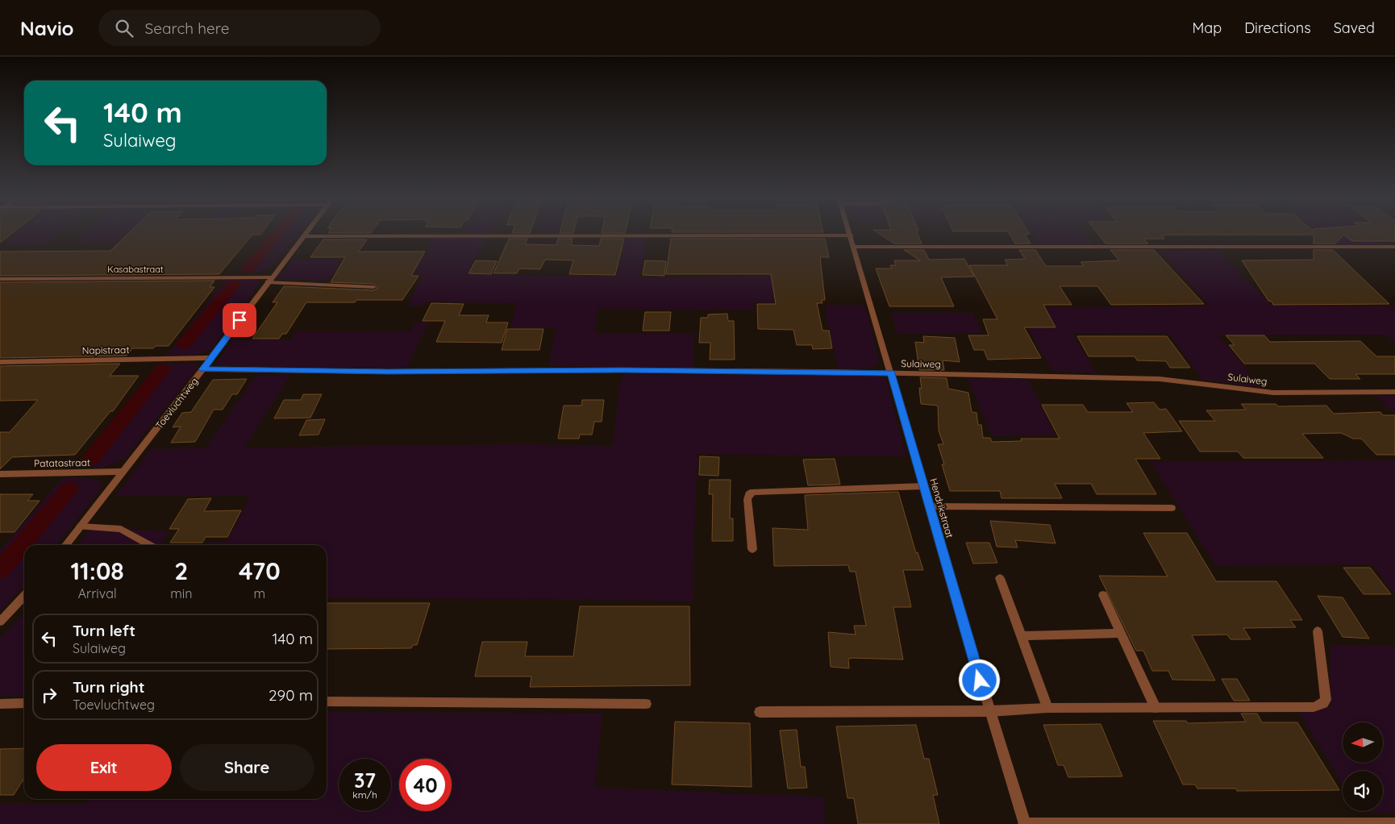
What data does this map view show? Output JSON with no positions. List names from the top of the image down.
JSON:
{
  "streets": {
    "street": [
      "Kasabastraat",
      "Napistraat",
      "Sulaiweg",
      "Toevluchtweg",
      "Patatastraat",
      "Hendrikstraat"
    ]
  },
  "crossings": [
    ["Kasabastraat", "Toevluchtweg"],
    ["Napistraat", "Toevluchtweg"],
    ["Sulaiweg", "Toevluchtweg"],
    ["Sulaiweg", "Hendrikstraat"],
    ["Toevluchtweg", "Patatastraat"]
  ],
  "north": "left",
  "page": {
    "header": "Navio",
    "search": "Search here",
    "nav": ["Map", "Directions", "Saved"],
    "turn": ["140 m", "Sulaiweg"],
    "eta": [
      "11:08",
      "Arrival",
      "2",
      "min",
      "470",
      "m"
    ],
    "list": [
      {
        "name": "Turn left",
        "note": "Sulaiweg",
        "value": "140 m"
      },
      {
        "name": "Turn right",
        "note": "Toevluchtweg",
        "value": "290 m"
      }
    ],
    "buttons": ["Exit", "Share"],
    "speed": "37 km/h",
    "limit": "40"
  }
}
